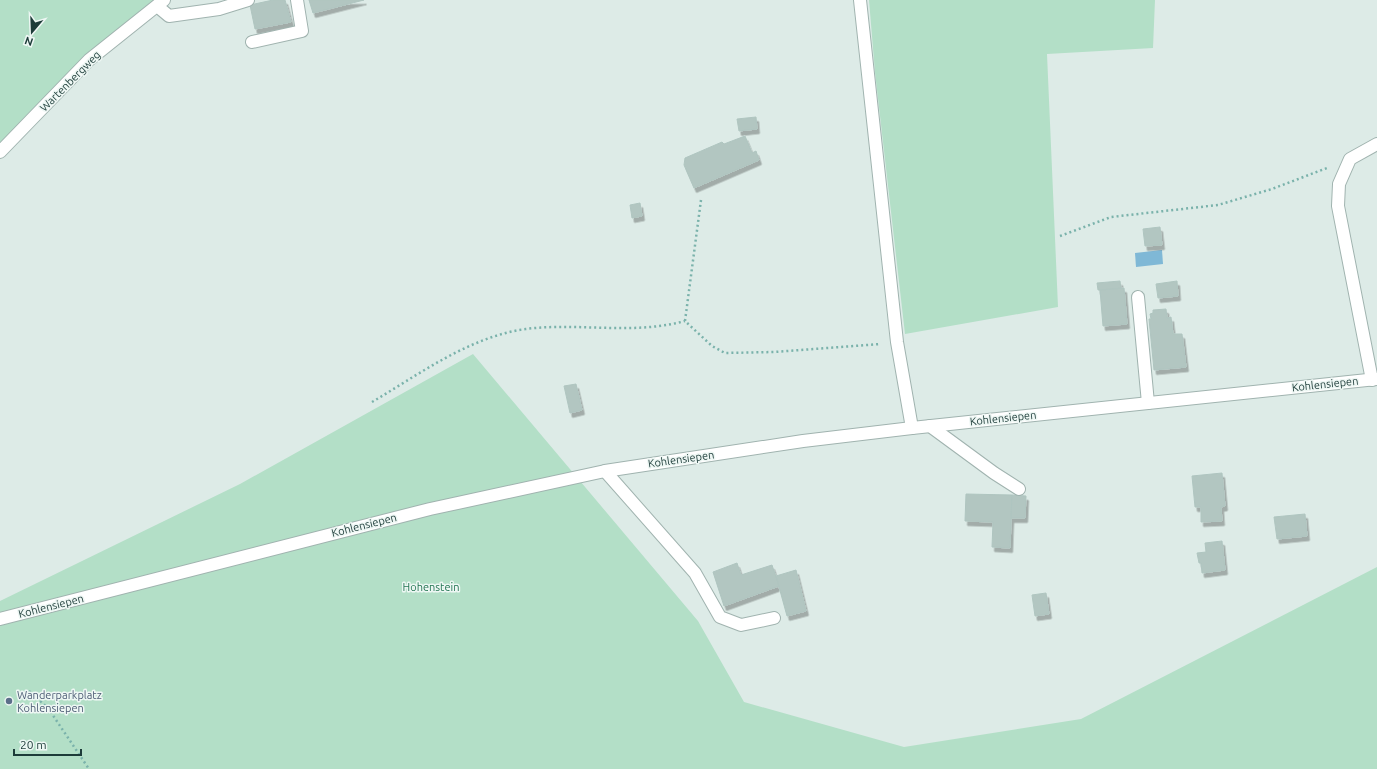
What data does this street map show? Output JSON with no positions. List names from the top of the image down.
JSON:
{
  "streets": {
    "street": ["Wartenbergweg", "Kohlensiepen"]
  },
  "parks": ["Hohenstein"],
  "places": ["Wanderparkplatz Kohlensiepen"],
  "scale_bar": "20 m",
  "north": "bottom"
}
